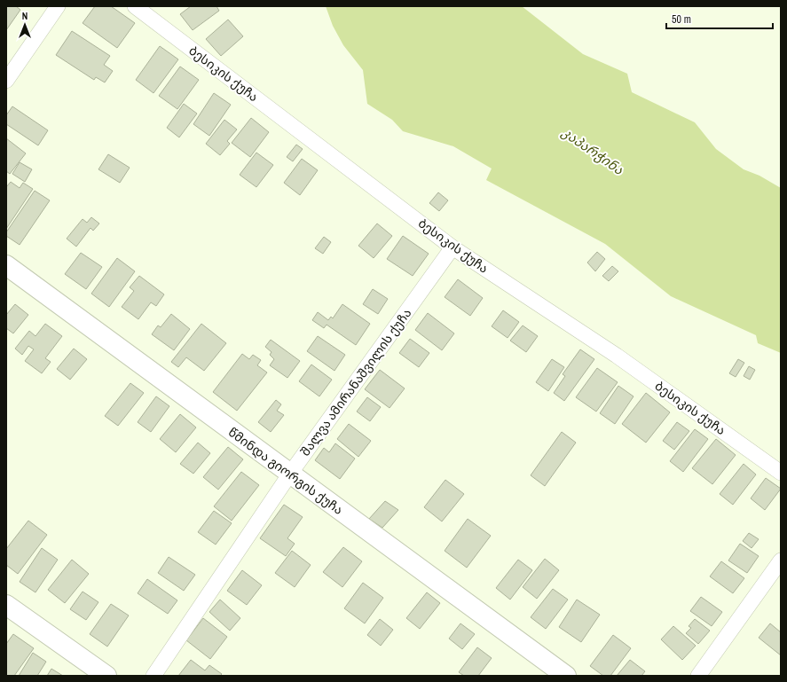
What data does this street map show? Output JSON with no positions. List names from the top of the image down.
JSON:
{
  "streets": {
    "main road": ["წმინდა გიორგის ქუჩა"],
    "street": ["ბესიკის ქუჩა", "შალვა ამირანაშვილის ქუჩა"]
  },
  "crossings": [
    ["ბესიკის ქუჩა", "შალვა ამირანაშვილის ქუჩა"],
    ["შალვა ამირანაშვილის ქუჩა", "წმინდა გიორგის ქუჩა"]
  ],
  "water": ["კაპარჭინა"],
  "scale_bar": "50 m",
  "north": "top"
}
